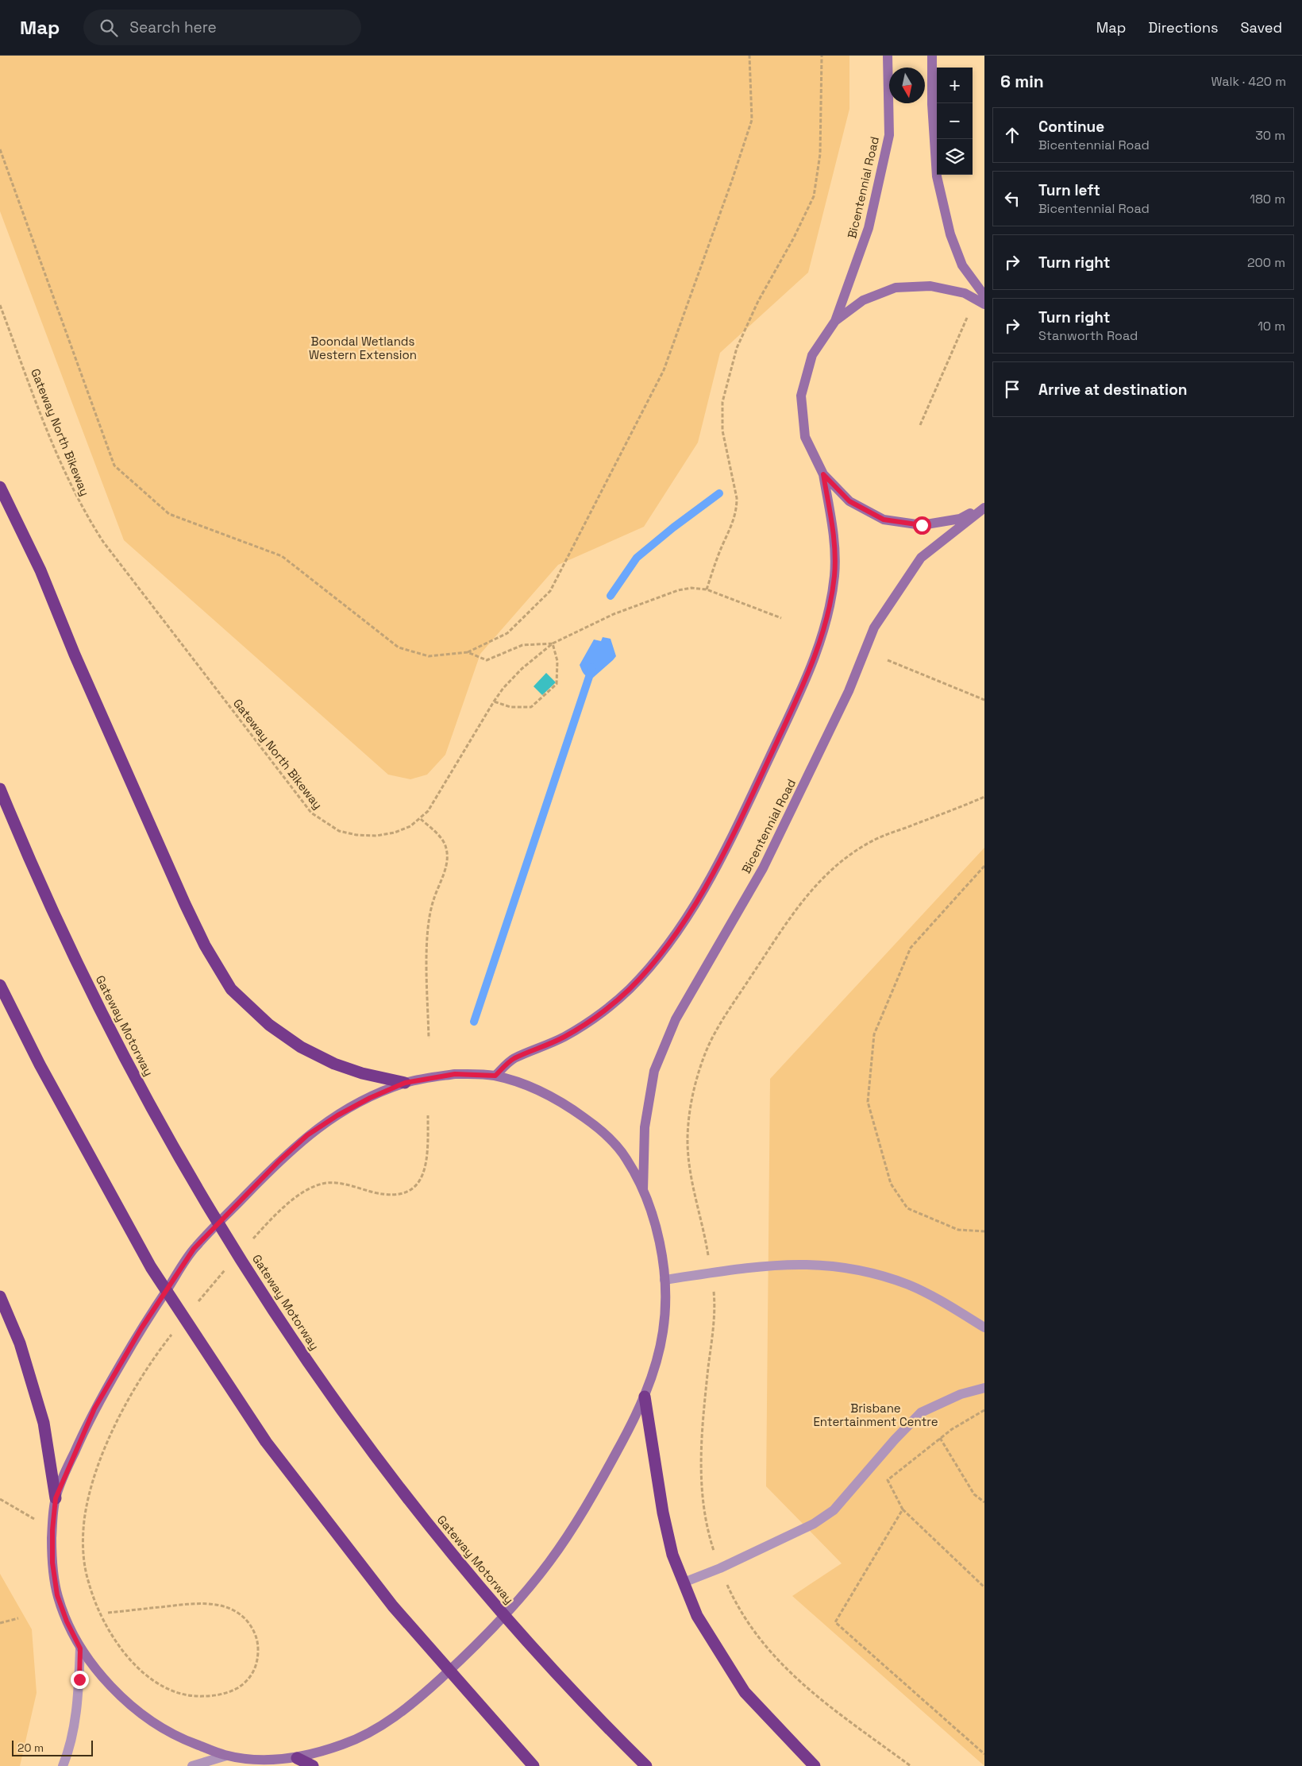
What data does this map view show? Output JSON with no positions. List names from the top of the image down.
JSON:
{
  "streets": {
    "highway": ["Gateway Motorway"],
    "main road": ["Bicentennial Road"],
    "path": ["Gateway North Bikeway"]
  },
  "parks": ["Boondal Wetlands Western Extension", "Brisbane Entertainment Centre"],
  "scale_bar": "20 m",
  "north": "bottom",
  "page": {
    "header": "Map",
    "search": "Search here",
    "nav": ["Map", "Directions", "Saved"],
    "heading": ["6 min", "Walk · 420 m"],
    "map_buttons": ["+", "−"],
    "list": [
      ["Continue", "Bicentennial Road", "30 m"],
      ["Turn left", "Bicentennial Road", "180 m"],
      ["Turn right", "200 m"],
      ["Turn right", "Stanworth Road", "10 m"],
      "Arrive at destination"
    ],
    "scale": "20 m"
  }
}
